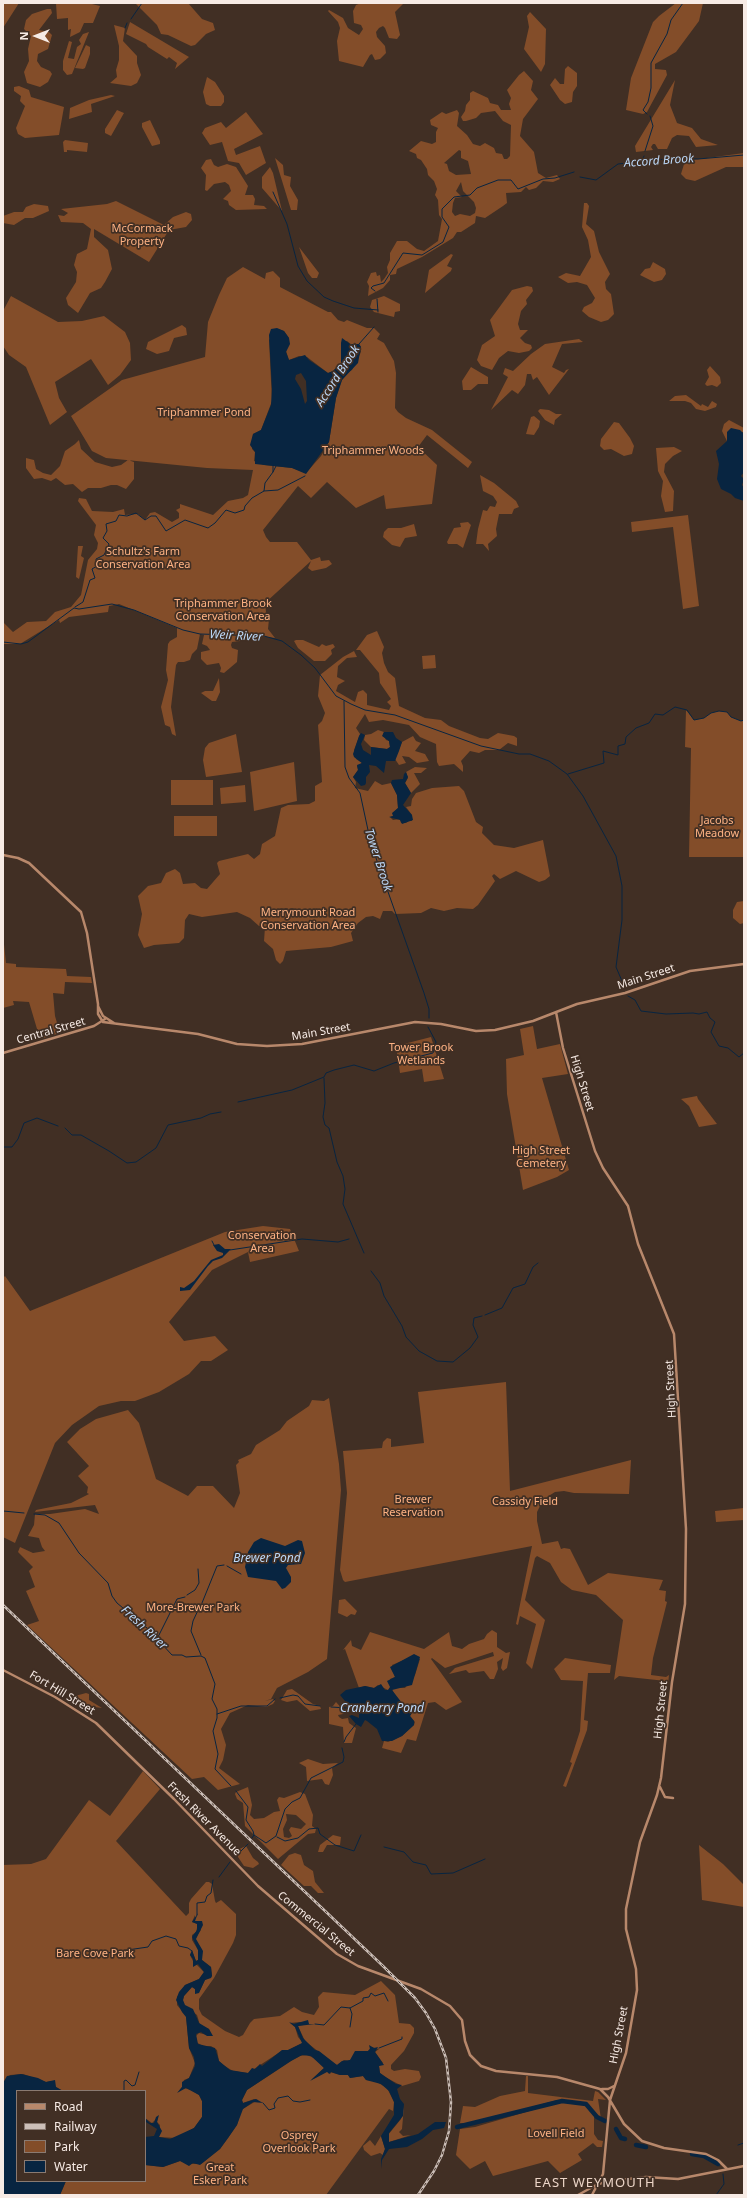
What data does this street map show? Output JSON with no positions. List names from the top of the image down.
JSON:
{
  "streets": {
    "main road": [
      "Main Street",
      "Central Street",
      "High Street",
      "Fort Hill Street",
      "Fresh River Avenue",
      "Commercial Street"
    ]
  },
  "crossings": [
    ["Main Street", "Central Street"],
    ["Main Street", "High Street"],
    ["Fort Hill Street", "Fresh River Avenue"],
    ["Fresh River Avenue", "Commercial Street"]
  ],
  "districts": ["EAST WEYMOUTH"],
  "water": [
    "Accord Brook",
    "Weir River",
    "Tower Brook",
    "Brewer Pond",
    "Fresh River",
    "Cranberry Pond"
  ],
  "parks": [
    "McCormack Property",
    "Triphammer Pond",
    "Triphammer Woods",
    "Schultz's Farm Conservation Area",
    "Triphammer Brook Conservation Area",
    "Jacobs Meadow",
    "Merrymount Road Conservation Area",
    "Tower Brook Wetlands",
    "High Street Cemetery",
    "Conservation Area",
    "Brewer Reservation",
    "Cassidy Field",
    "More-Brewer Park",
    "Bare Cove Park",
    "Lovell Field",
    "Osprey Overlook Park",
    "Great Esker Park"
  ],
  "legend": [
    "Road",
    "Railway",
    "Park",
    "Water"
  ],
  "north": "left"
}
